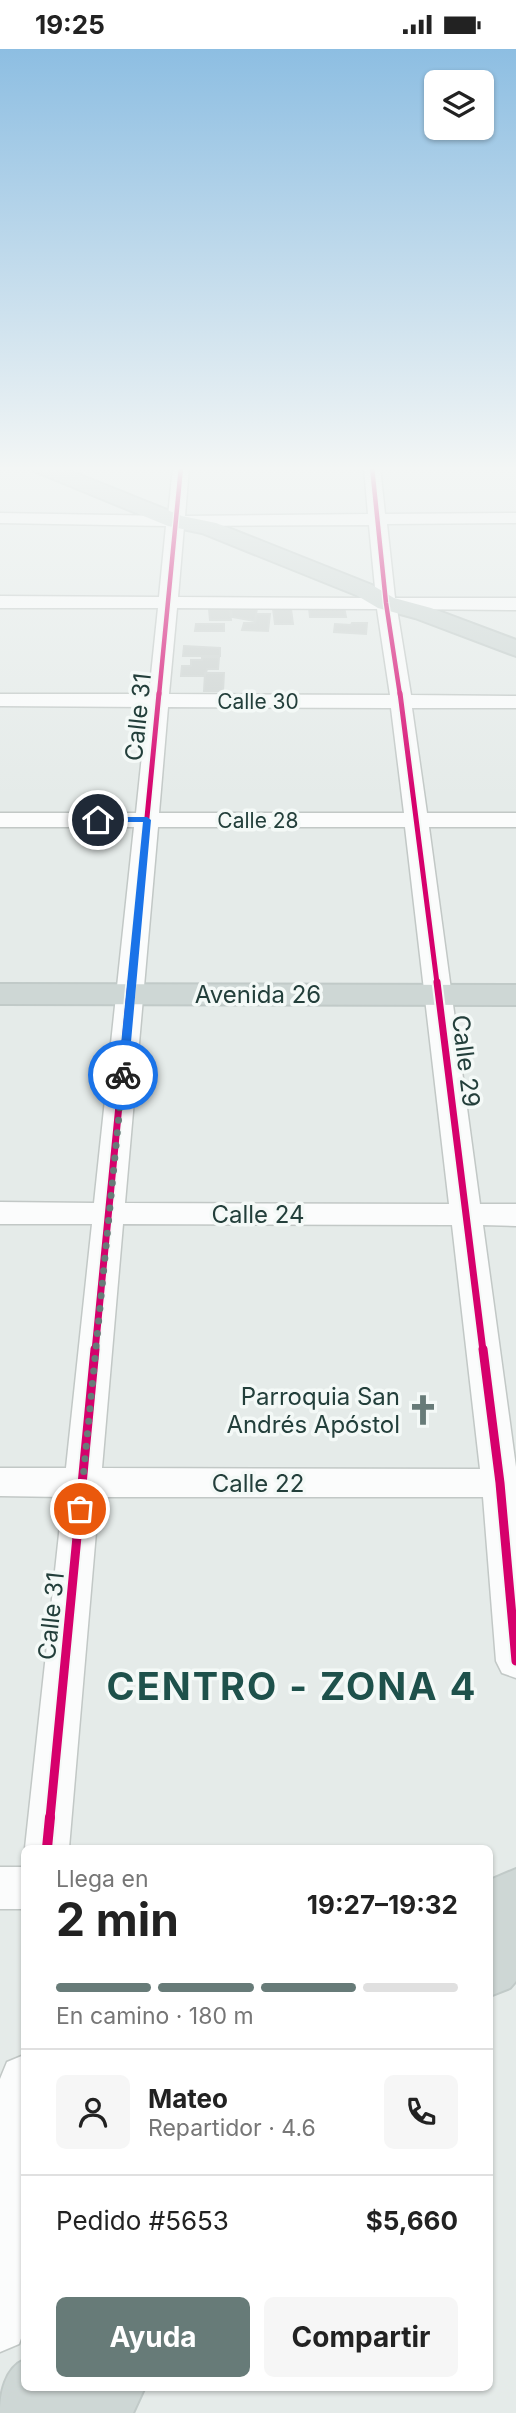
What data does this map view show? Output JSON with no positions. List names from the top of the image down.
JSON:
{
  "streets": {
    "main road": ["Avenida 26"],
    "street": [
      "Calle 30",
      "Calle 31",
      "Calle 28",
      "Calle 29",
      "Calle 24",
      "Calle 22"
    ]
  },
  "crossings": [
    ["Calle 30", "Calle 31"],
    ["Calle 30", "Calle 29"],
    ["Calle 31", "Calle 28"],
    ["Calle 31", "Avenida 26"],
    ["Calle 31", "Calle 24"],
    ["Calle 31", "Calle 22"],
    ["Calle 28", "Calle 29"],
    ["Avenida 26", "Calle 29"],
    ["Calle 29", "Calle 24"],
    ["Calle 29", "Calle 22"]
  ],
  "districts": ["CENTRO - ZONA 4"],
  "places": {
    "church": ["Parroquia San Andrés Apóstol"]
  },
  "page": {
    "status": "19:25",
    "heading": ["2 min", "Llega en", "19:27–19:32"],
    "panel": [
      "Mateo",
      "Repartidor · 4.6",
      "Pedido #5653",
      "$5,660"
    ],
    "bar": "En camino · 180 m",
    "buttons": ["Ayuda", "Compartir"]
  }
}
